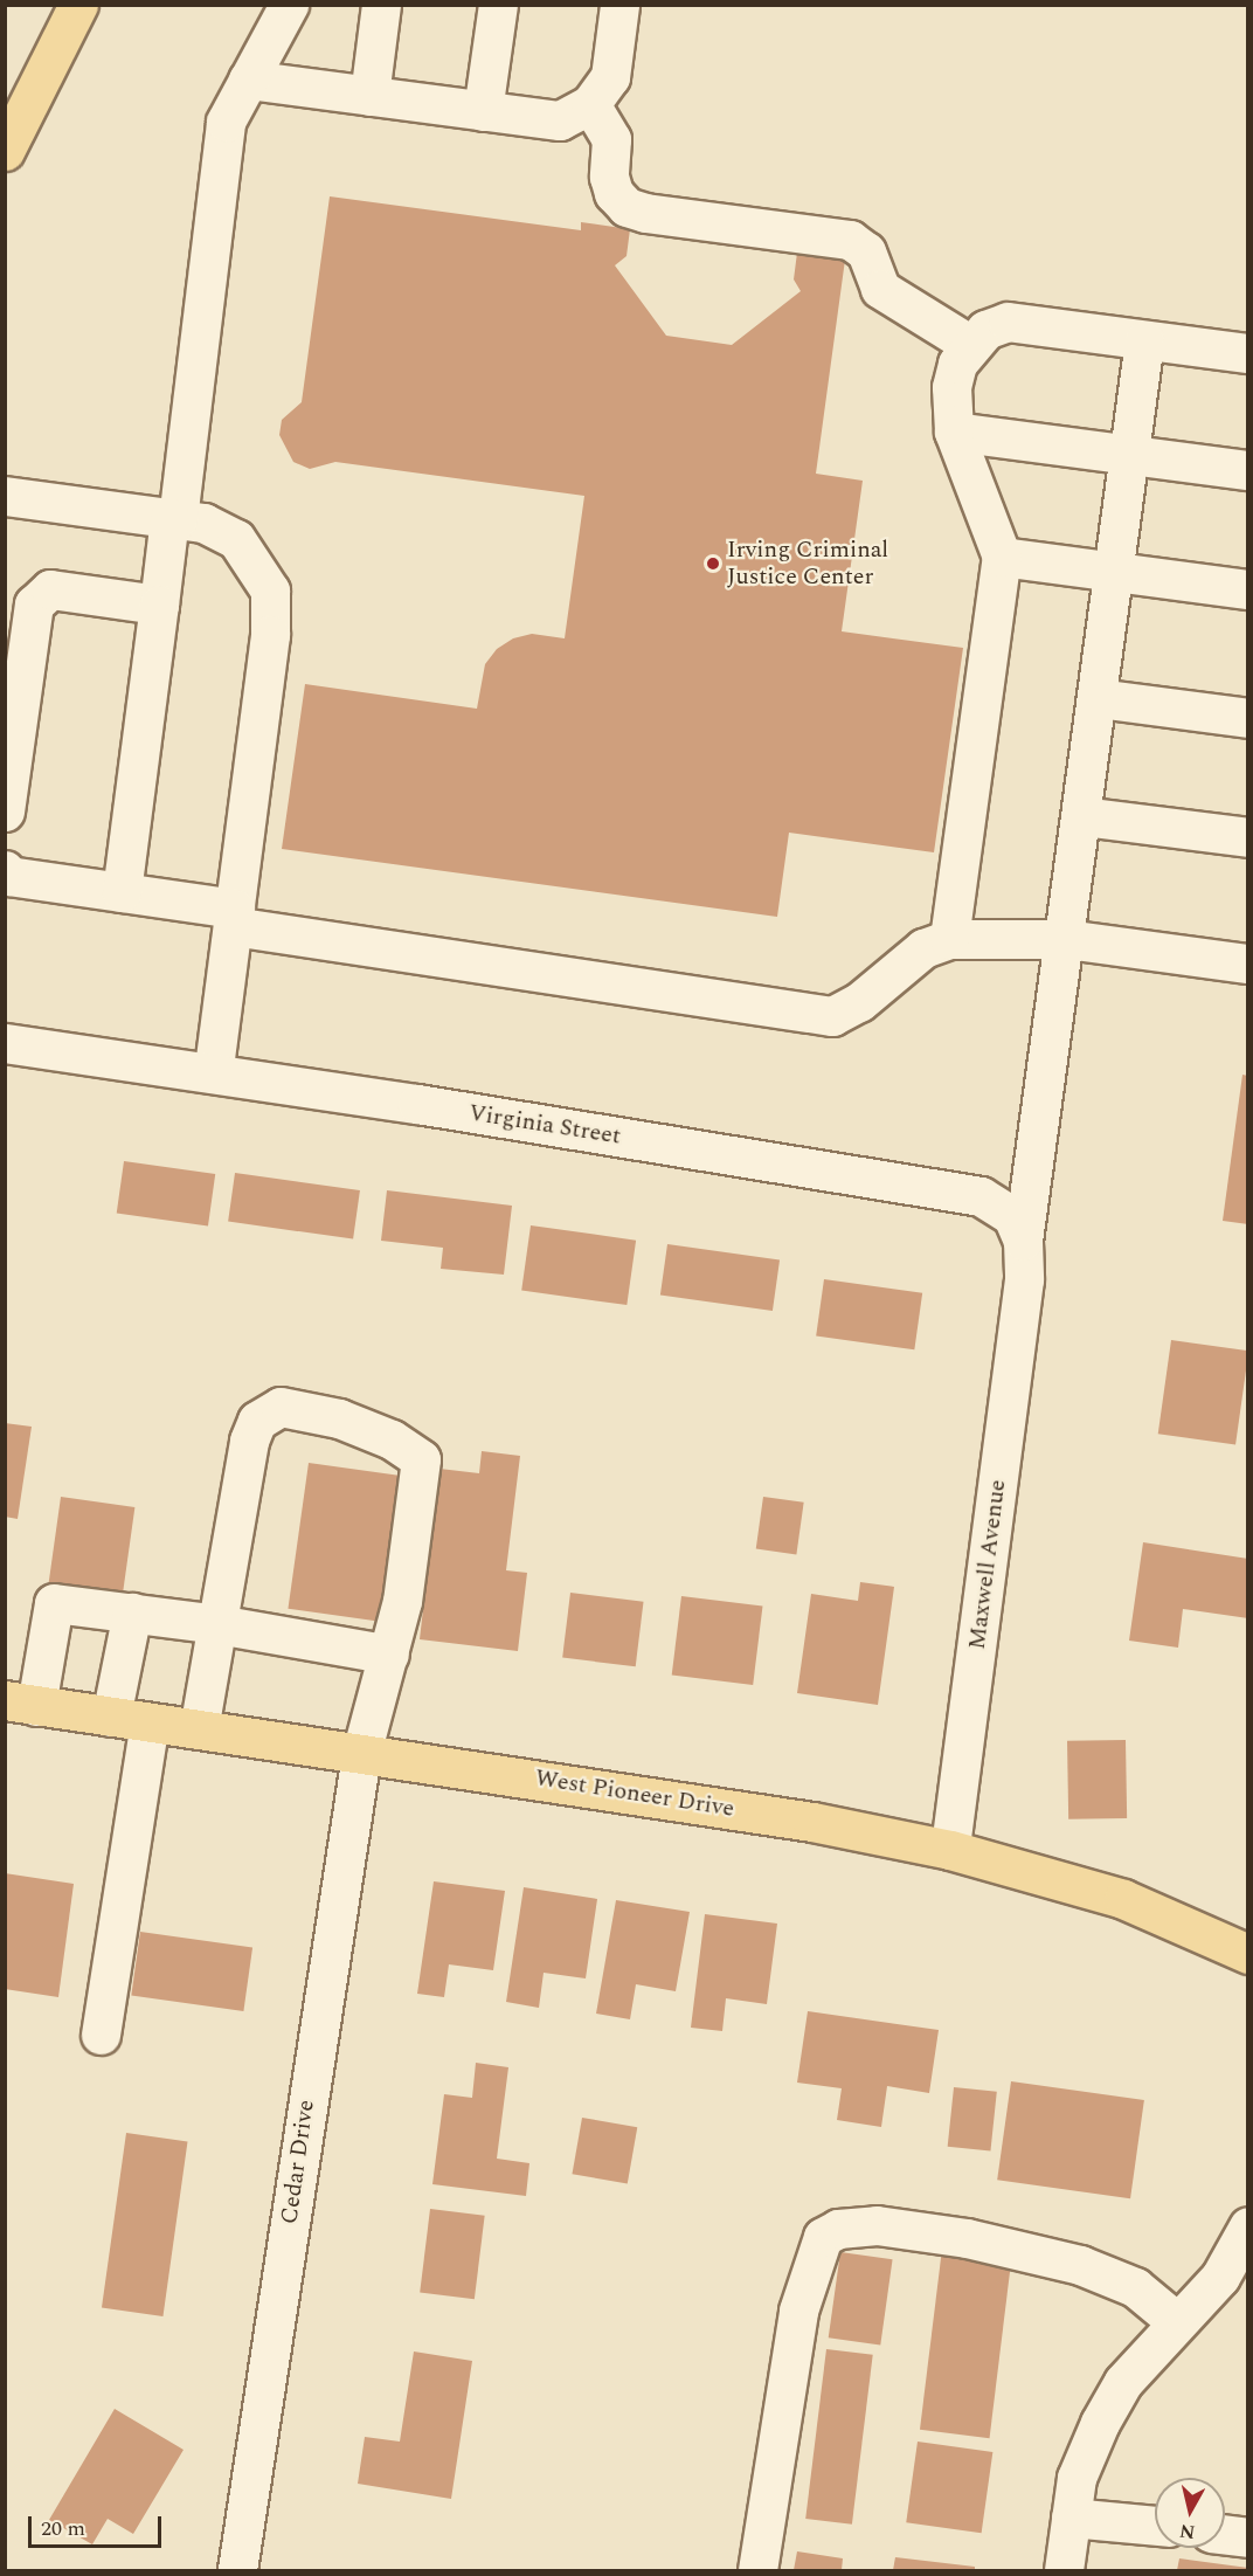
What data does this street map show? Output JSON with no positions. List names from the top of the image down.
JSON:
{
  "streets": {
    "main road": ["West Pioneer Drive"],
    "street": ["Virginia Street", "Maxwell Avenue", "Cedar Drive"]
  },
  "crossings": [
    ["Virginia Street", "Maxwell Avenue"],
    ["Maxwell Avenue", "West Pioneer Drive"],
    ["West Pioneer Drive", "Cedar Drive"]
  ],
  "places": ["Irving Criminal Justice Center"],
  "scale_bar": "20 m",
  "north": "bottom"
}
